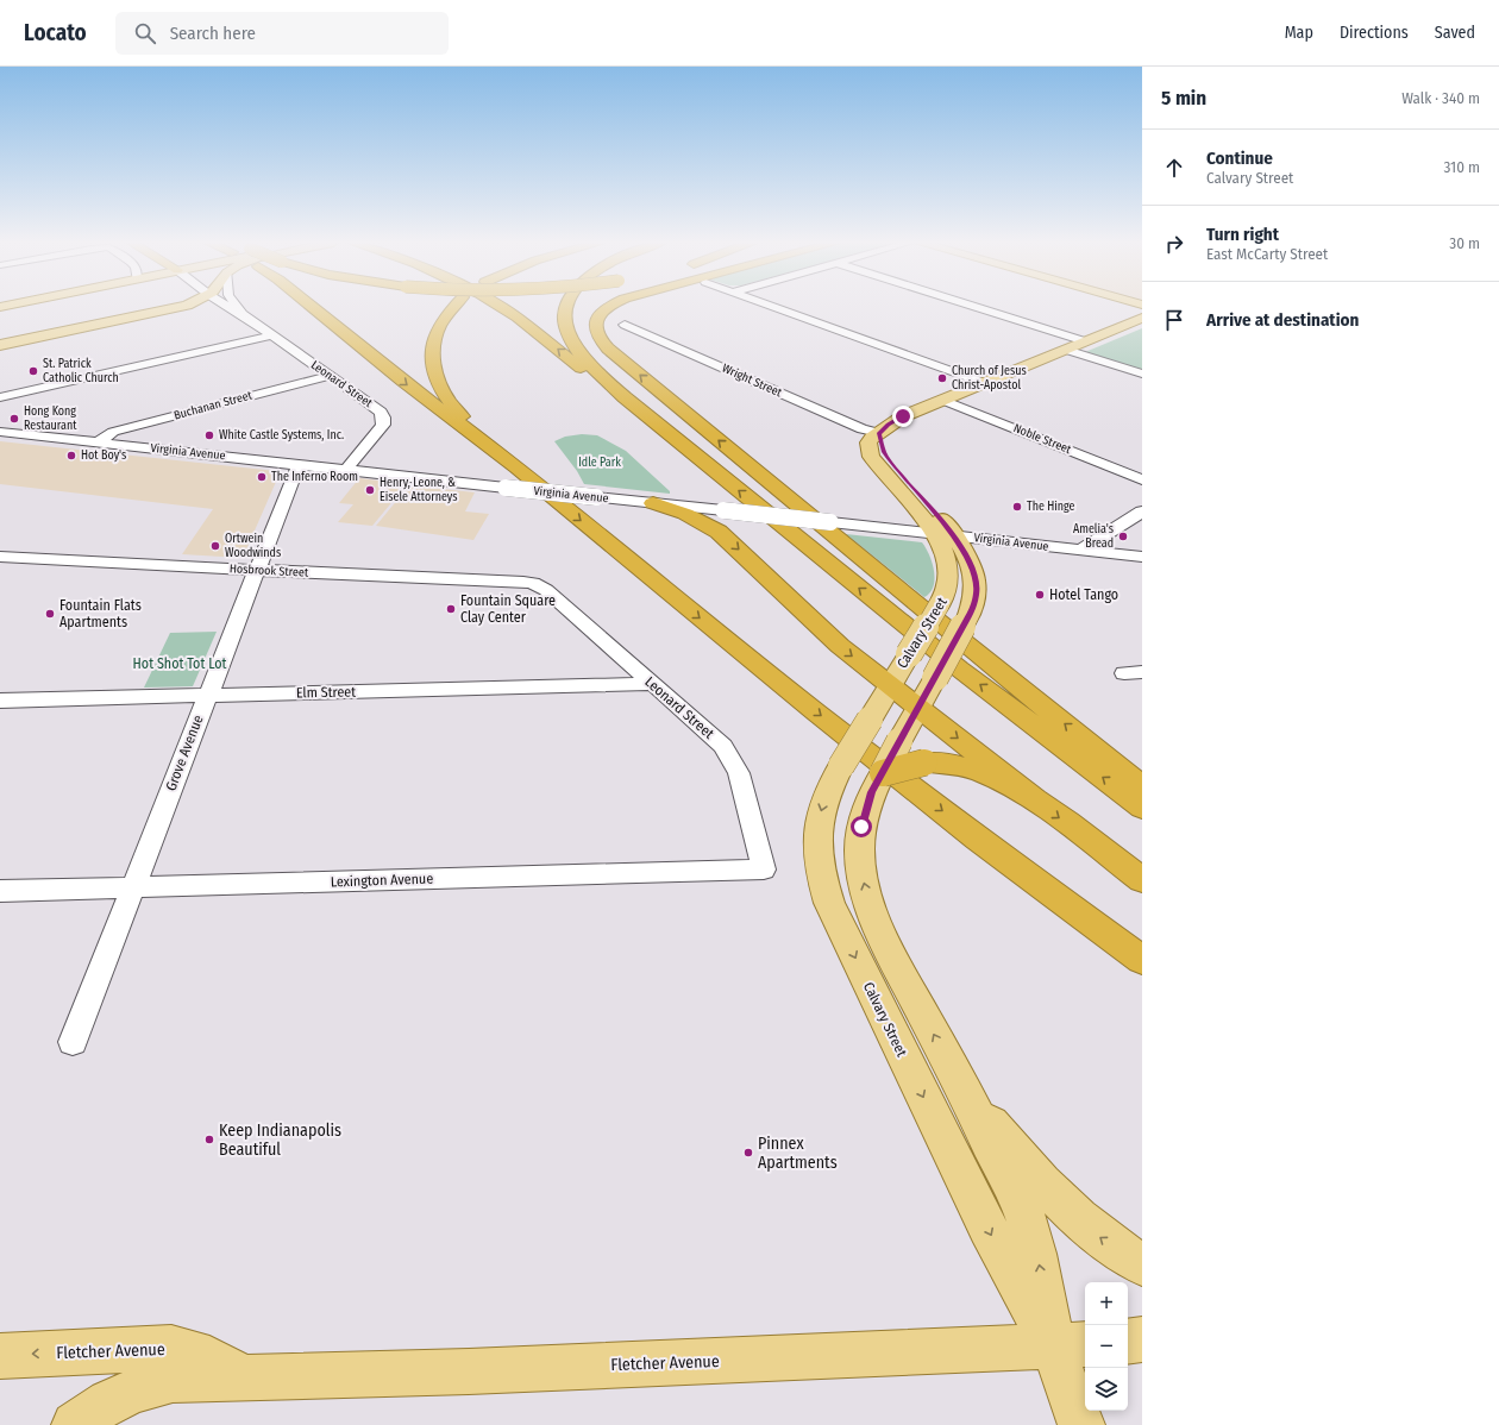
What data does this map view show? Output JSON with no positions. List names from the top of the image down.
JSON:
{
  "streets": {
    "main road": ["Calvary Street", "Fletcher Avenue"],
    "street": [
      "Wright Street",
      "Leonard Street",
      "Buchanan Street",
      "Noble Street",
      "Virginia Avenue",
      "Hosbrook Street",
      "Elm Street",
      "Grove Avenue",
      "Lexington Avenue"
    ]
  },
  "crossings": [
    ["Wright Street", "Calvary Street"],
    ["Leonard Street", "Buchanan Street"],
    ["Leonard Street", "Virginia Avenue"],
    ["Leonard Street", "Hosbrook Street"],
    ["Leonard Street", "Elm Street"],
    ["Leonard Street", "Lexington Avenue"],
    ["Buchanan Street", "Virginia Avenue"],
    ["Virginia Avenue", "Calvary Street"],
    ["Virginia Avenue", "Grove Avenue"],
    ["Hosbrook Street", "Grove Avenue"],
    ["Calvary Street", "Fletcher Avenue"],
    ["Elm Street", "Grove Avenue"],
    ["Grove Avenue", "Lexington Avenue"]
  ],
  "parks": ["Idle Park", "Hot Shot Tot Lot"],
  "places": [
    "St. Patrick Catholic Church",
    "Church of Jesus Christ-Apostol",
    "Hong Kong Restaurant",
    "White Castle Systems, Inc.",
    "Hot Boy's",
    "The Inferno Room",
    "Henry, Leone, & Eisele Attorneys",
    "The Hinge",
    "Amelia's Bread",
    "Ortwein Woodwinds",
    "Hotel Tango",
    "Fountain Square Clay Center",
    "Fountain Flats Apartments",
    "Keep Indianapolis Beautiful",
    "Pinnex Apartments"
  ],
  "page": {
    "header": "Locato",
    "search": "Search here",
    "nav": ["Map", "Directions", "Saved"],
    "heading": ["5 min", "Walk · 340 m"],
    "list": [
      ["Continue", "Calvary Street", "310 m"],
      ["Turn right", "East McCarty Street", "30 m"],
      "Arrive at destination"
    ],
    "map_buttons": ["+", "−"]
  }
}
